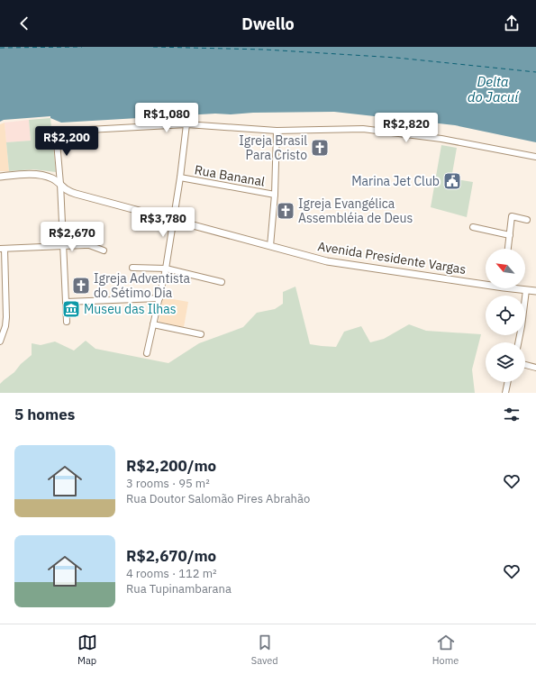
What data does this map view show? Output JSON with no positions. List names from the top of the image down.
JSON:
{
  "streets": {
    "street": ["Rua Bananal", "Avenida Presidente Vargas"]
  },
  "water": ["Delta do Jacuí"],
  "places": {
    "church": ["Igreja Brasil Para Cristo", "Igreja Evangélica Assembléia de Deus", "Igreja Adventista do Sétimo Dia"],
    "public building": ["Marina Jet Club"],
    "museum": ["Museu das Ilhas"]
  },
  "north": "top left",
  "page": {
    "header": "Dwello",
    "price": [
      "R$1,080",
      "R$2,820",
      "R$2,200",
      "R$3,780",
      "R$2,670"
    ],
    "heading": "5 homes",
    "list": [
      {
        "name": "R$2,200/mo",
        "note": "3 rooms · 95 m² · Rua Doutor Salomão Pires Abrahão"
      },
      {
        "name": "R$2,670/mo",
        "note": "4 rooms · 112 m² · Rua Tupinambarana"
      }
    ],
    "tabs": ["Map", "Saved", "Home"]
  }
}
